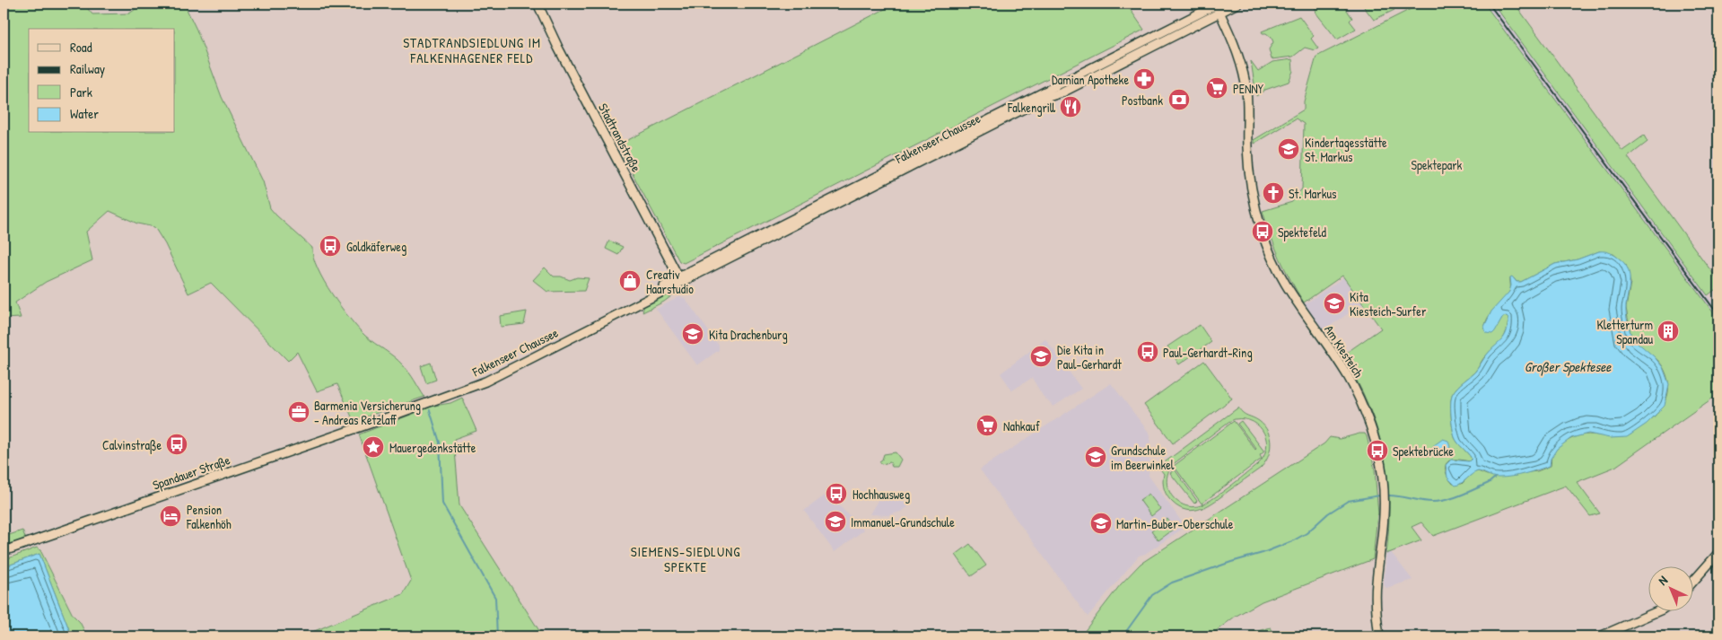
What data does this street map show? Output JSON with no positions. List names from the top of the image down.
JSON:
{
  "streets": {
    "main road": [
      "Stadtrandstraße",
      "Falkenseer Chaussee",
      "Am Kiesteich",
      "Spandauer Straße"
    ]
  },
  "crossings": [
    ["Stadtrandstraße", "Falkenseer Chaussee"],
    ["Falkenseer Chaussee", "Am Kiesteich"],
    ["Falkenseer Chaussee", "Spandauer Straße"]
  ],
  "districts": ["STADTRANDSIEDLUNG IM FALKENHAGENER FELD", "SIEMENS-SIEDLUNG SPEKTE"],
  "water": ["Großer Spektesee"],
  "parks": ["Spektepark"],
  "places": {
    "pharmacy": ["Damian Apotheke"],
    "supermarket": ["PENNY", "Nahkauf"],
    "bank": ["Postbank"],
    "restaurant": ["Falkengrill"],
    "school or university": [
      "Kindertagesstätte St. Markus",
      "Kita Kiesteich-Surfer",
      "Kita Drachenburg",
      "Die Kita in Paul-Gerhardt",
      "Grundschule im Beerwinkel",
      "Immanuel-Grundschule",
      "Martin-Buber-Oberschule"
    ],
    "church": ["St. Markus"],
    "bus stop": [
      "Spektefeld",
      "Goldkäferweg",
      "Paul-Gerhardt-Ring",
      "Calvinstraße",
      "Spektebrücke",
      "Hochhausweg"
    ],
    "shop": ["Creativ Haarstudio"],
    "building": ["Kletterturm Spandau"],
    "office": ["Barmenia Versicherung - Andreas Retzlaff"],
    "place": ["Mauergedenkstätte"],
    "hotel": ["Pension Falkenhöh"]
  },
  "legend": [
    "Road",
    "Railway",
    "Park",
    "Water"
  ],
  "north": "top left"
}
